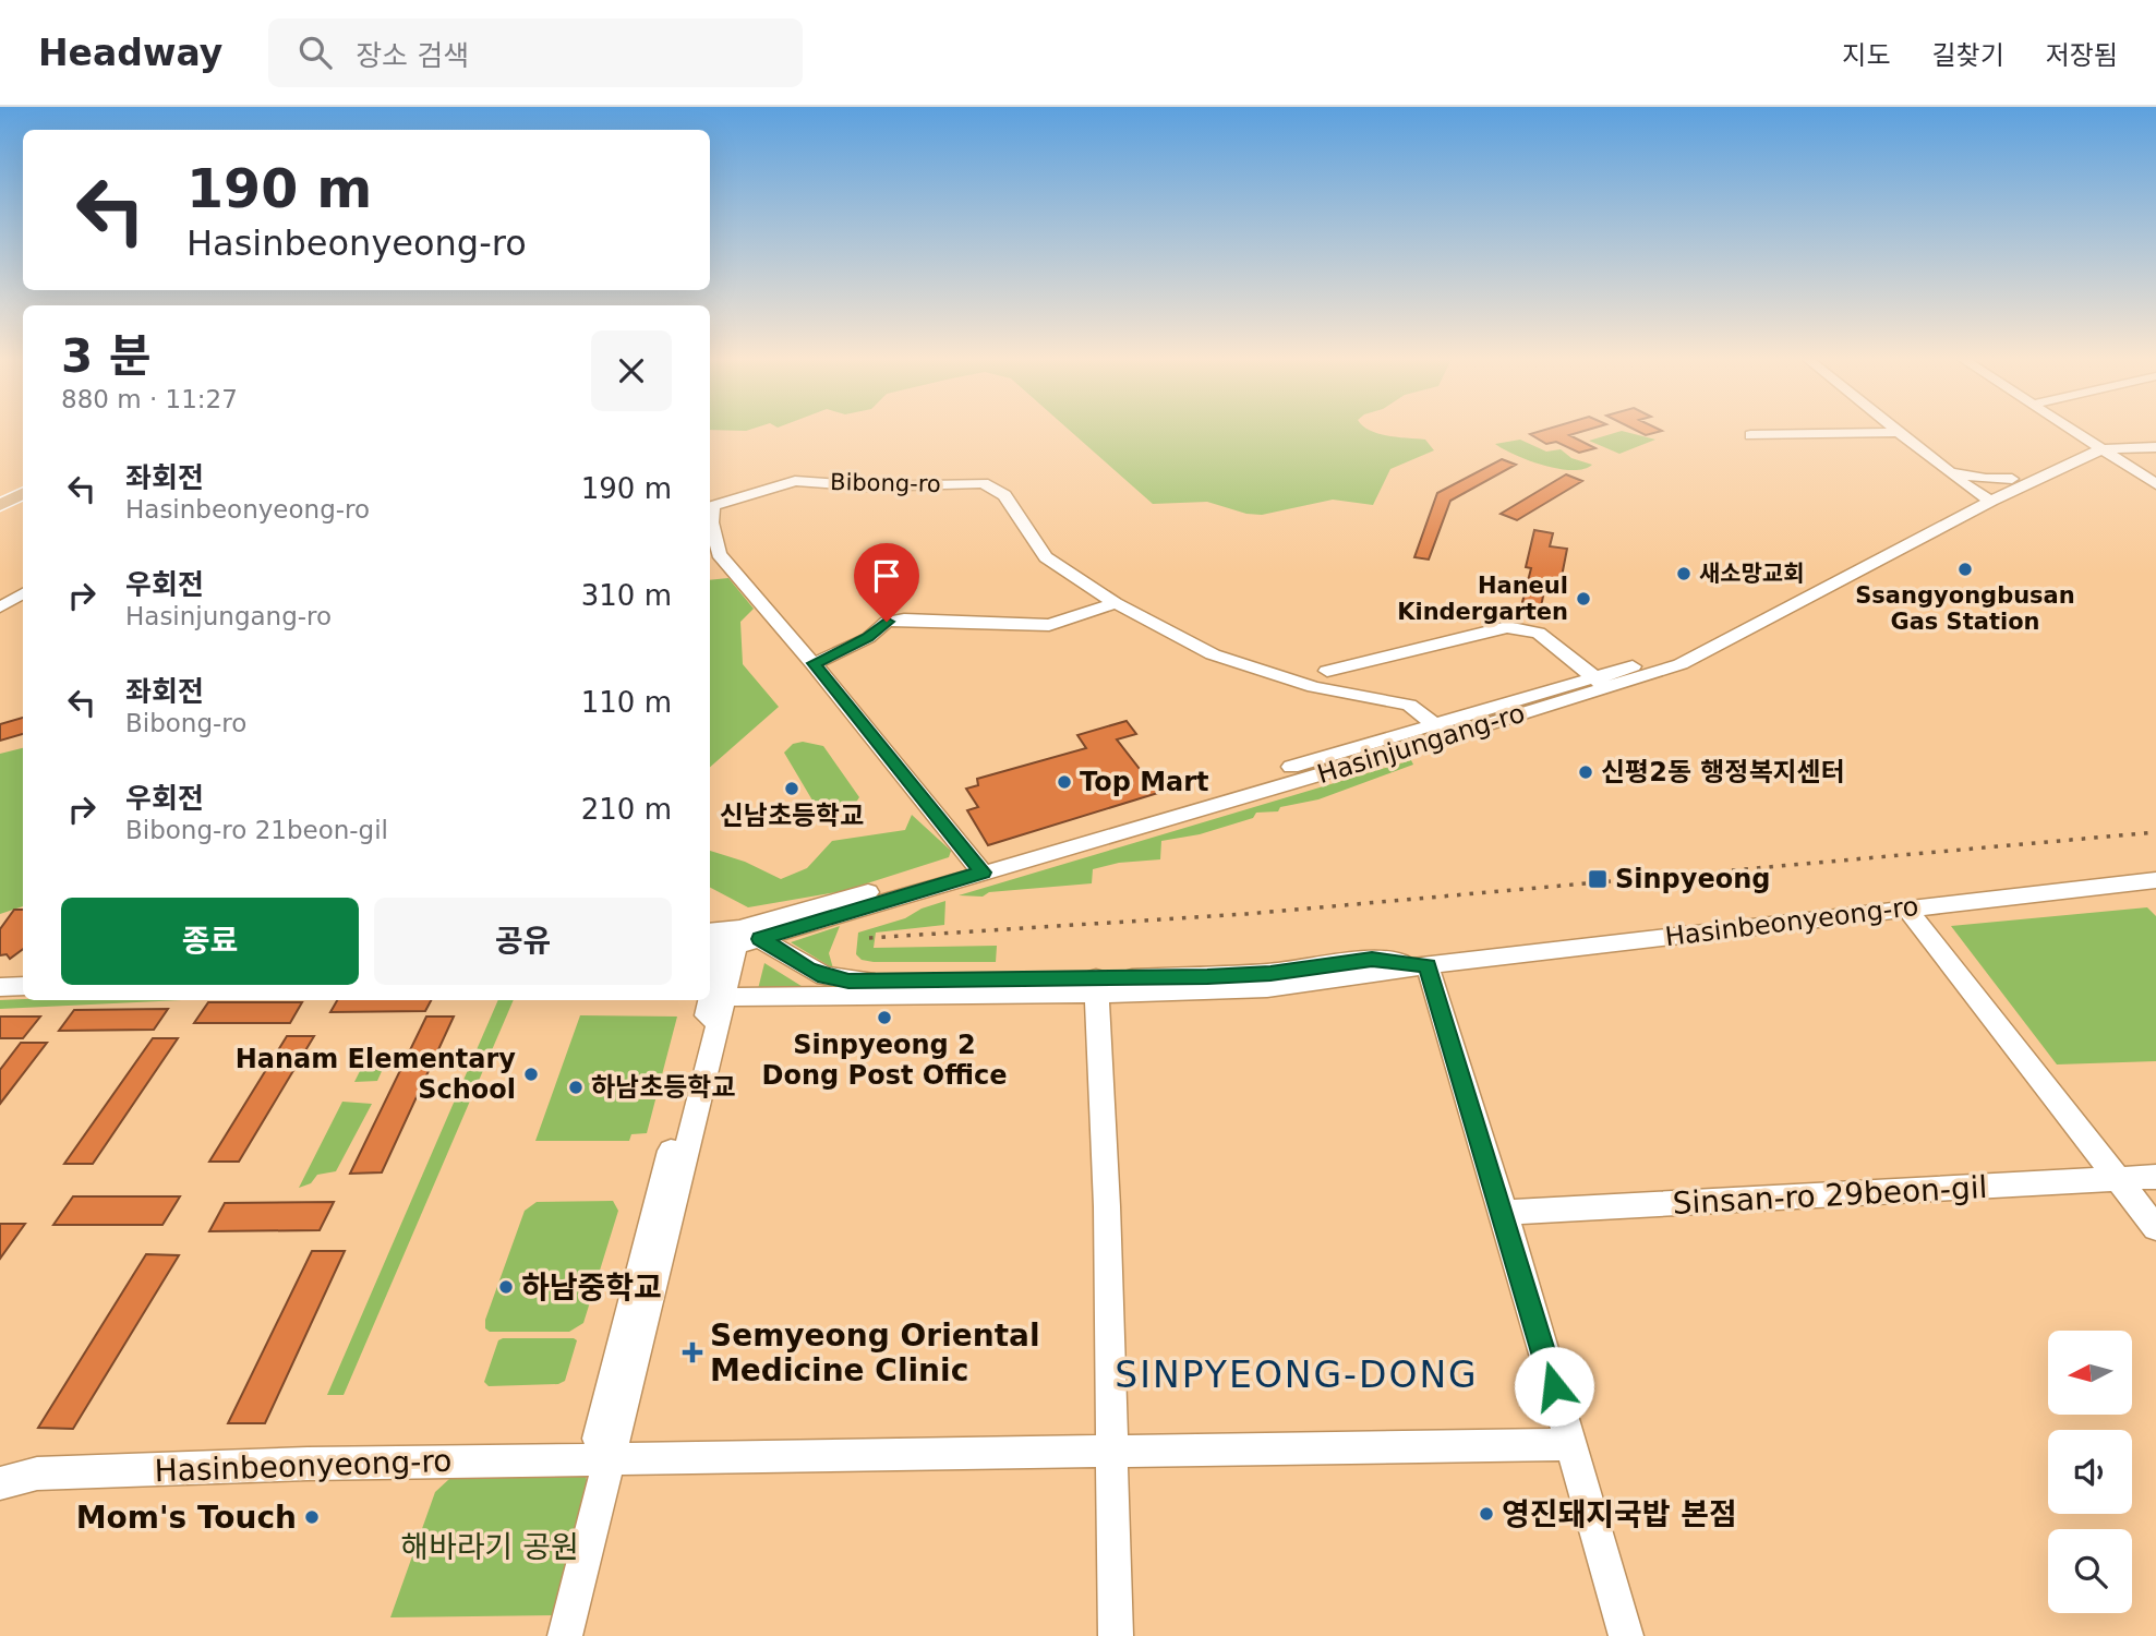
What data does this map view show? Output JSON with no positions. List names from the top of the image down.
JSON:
{
  "streets": {
    "street": ["Bibong-ro", "Hasinbeonyeong-ro", "Sinsan-ro 29beon-gil"]
  },
  "districts": ["SINPYEONG-DONG"],
  "parks": ["해바라기 공원"],
  "places": {
    "other": [
      "Ssangyongbusan Gas Station",
      "새소망교회",
      "Haneul Kindergarten",
      "신평2동 행정복지센터",
      "Top Mart",
      "신남초등학교",
      "Sinpyeong 2 Dong Post Office",
      "Hanam Elementary School",
      "하남초등학교",
      "하남중학교",
      "영진돼지국밥 본점",
      "Mom's Touch"
    ],
    "transit": ["Sinpyeong"],
    "health": ["Semyeong Oriental Medicine Clinic"]
  },
  "north": "left",
  "page": {
    "header": "Headway",
    "search": "장소 검색",
    "nav": ["지도", "길찾기", "저장됨"],
    "turn": ["190 m", "Hasinbeonyeong-ro"],
    "heading": ["3 분", "880 m · 11:27"],
    "list": [
      {
        "name": "좌회전",
        "note": "Hasinbeonyeong-ro",
        "value": "190 m"
      },
      {
        "name": "우회전",
        "note": "Hasinjungang-ro",
        "value": "310 m"
      },
      {
        "name": "좌회전",
        "note": "Bibong-ro",
        "value": "110 m"
      },
      {
        "name": "우회전",
        "note": "Bibong-ro 21beon-gil",
        "value": "210 m"
      }
    ],
    "buttons": ["종료", "공유"]
  }
}
